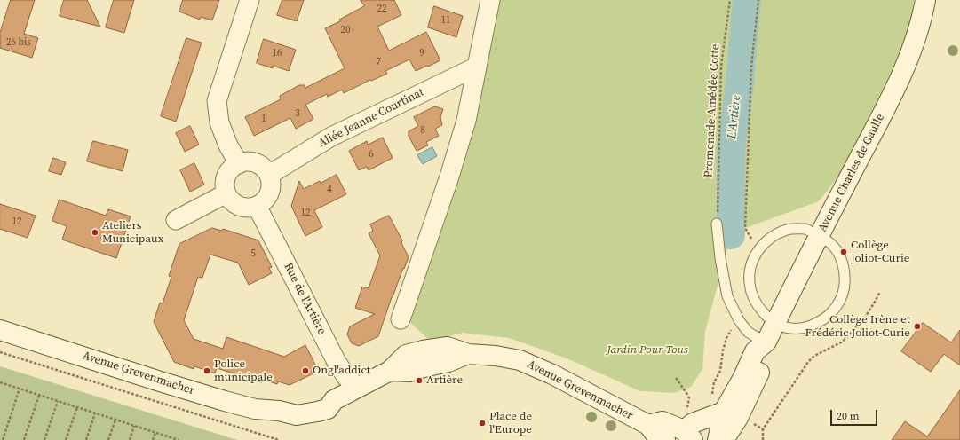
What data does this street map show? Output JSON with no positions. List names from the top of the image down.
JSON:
{
  "streets": {
    "main road": ["Avenue Charles de Gaulle", "Avenue Grevenmacher"],
    "street": ["Allée Jeanne Courtinat", "Rue de l'Artière"],
    "path": ["Promenade Amédée Cotte"]
  },
  "crossings": [
    ["Allée Jeanne Courtinat", "Rue de l'Artière"],
    ["Rue de l'Artière", "Avenue Grevenmacher"]
  ],
  "water": ["L'Artière"],
  "parks": ["Jardin Pour Tous"],
  "places": [
    "Ateliers Municipaux",
    "Collège Joliot-Curie",
    "Collège Irène et Frédéric Joliot-Curie",
    "Police municipale",
    "Ongl'addict",
    "Artière",
    "Place de l'Europe"
  ],
  "house_numbers": [
    "22",
    "11",
    "20",
    "26 bis",
    "16",
    "9",
    "7",
    "3",
    "1",
    "8",
    "6",
    "4",
    "12",
    "12",
    "5"
  ],
  "scale_bar": "20 m"
}
